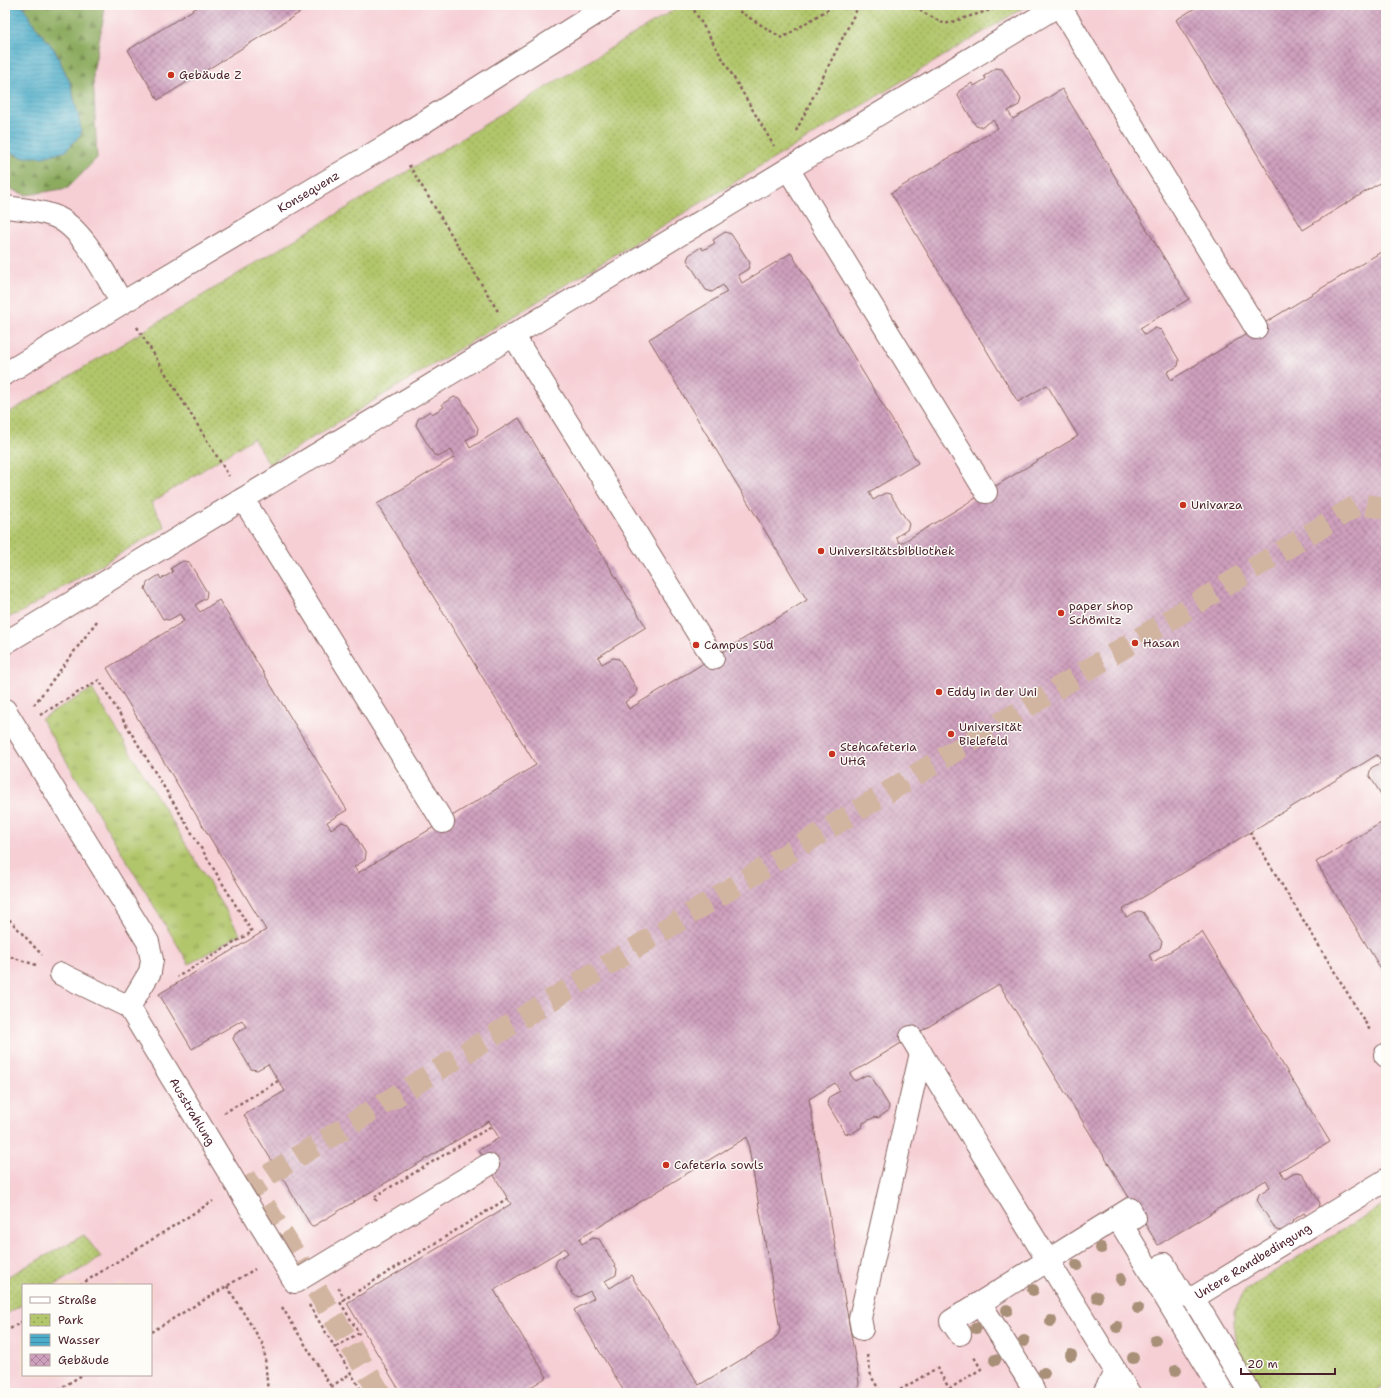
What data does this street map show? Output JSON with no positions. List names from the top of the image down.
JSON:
{
  "streets": {
    "street": ["Konsequenz", "Ausstrahlung", "Untere Randbedingung"]
  },
  "places": [
    "Gebäude Z",
    "Univarza",
    "Universitätsbibliothek",
    "paper shop Schömitz",
    "Hasan",
    "Campus Süd",
    "Eddy in der Uni",
    "Universität Bielefeld",
    "Stehcafeteria UHG",
    "Cafeteria sowls"
  ],
  "legend": [
    "Straße",
    "Park",
    "Wasser",
    "Gebäude"
  ],
  "scale_bar": "20 m"
}
